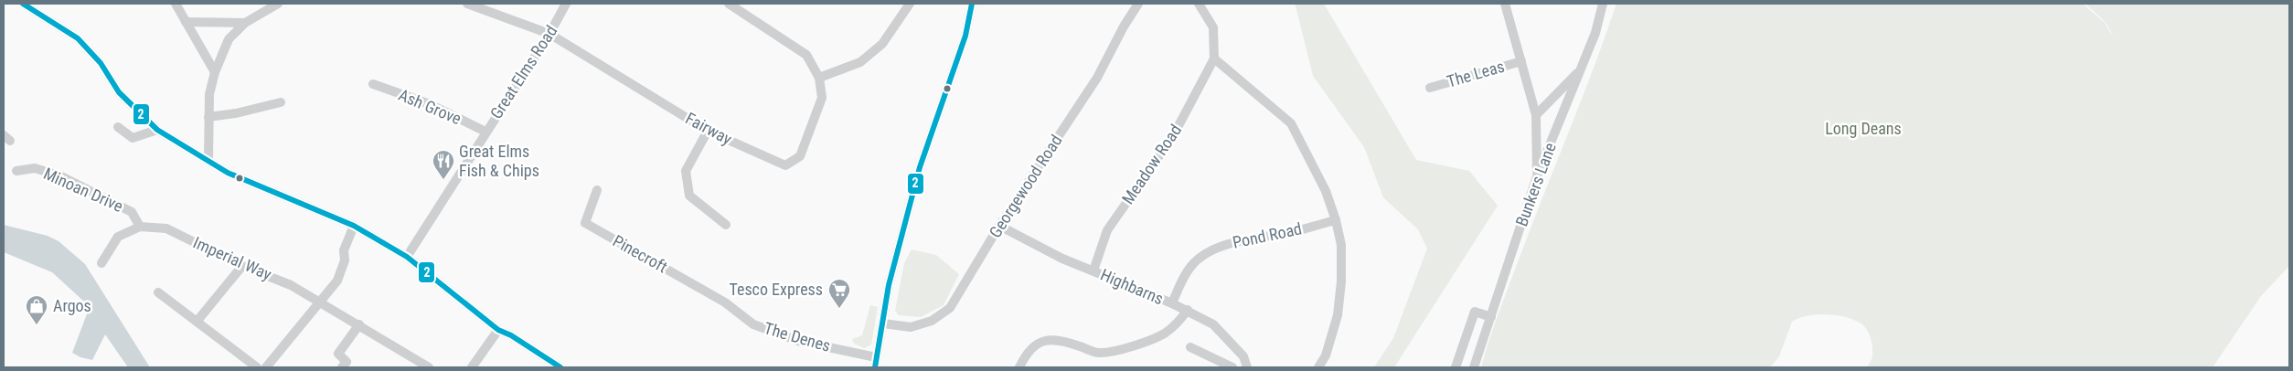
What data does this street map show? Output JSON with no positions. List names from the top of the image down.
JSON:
{
  "streets": {
    "street": [
      "Great Elms Road",
      "The Leas",
      "Ash Grove",
      "Fairway",
      "Meadow Road",
      "Bunkers Lane",
      "Georgewood Road",
      "Minoan Drive",
      "Pond Road",
      "Pinecroft",
      "Imperial Way",
      "Highbarns",
      "The Denes"
    ]
  },
  "crossings": [
    ["Great Elms Road", "Ash Grove"],
    ["Great Elms Road", "Fairway"],
    ["Meadow Road", "Highbarns"],
    ["Georgewood Road", "Highbarns"],
    ["Minoan Drive", "Imperial Way"],
    ["Pond Road", "Highbarns"],
    ["Pinecroft", "The Denes"]
  ],
  "parks": ["Long Deans"],
  "places": {
    "restaurant": ["Great Elms Fish & Chips"],
    "supermarket": ["Tesco Express"],
    "shop": ["Argos"]
  },
  "lines": ["transit line 2"]
}
